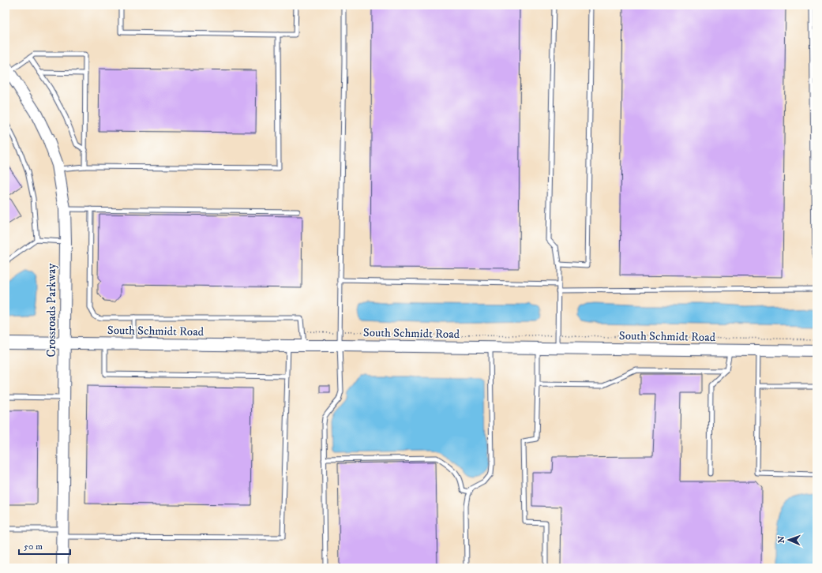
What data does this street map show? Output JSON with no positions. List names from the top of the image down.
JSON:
{
  "streets": {
    "street": ["Crossroads Parkway", "South Schmidt Road"]
  },
  "crossings": [
    ["Crossroads Parkway", "South Schmidt Road"]
  ],
  "scale_bar": "50 m",
  "north": "left"
}
